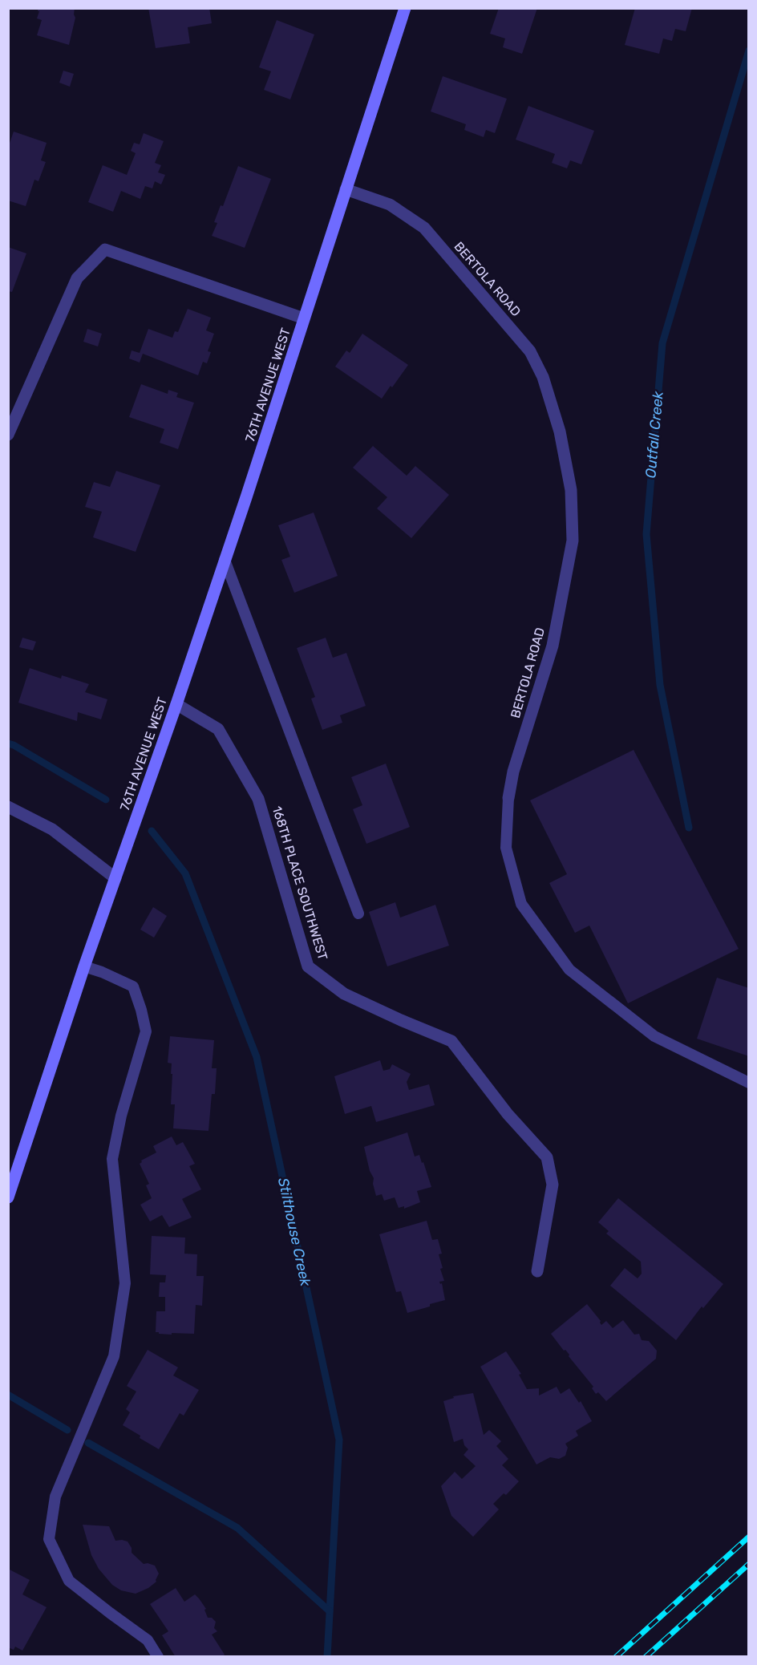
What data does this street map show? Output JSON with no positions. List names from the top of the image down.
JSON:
{
  "streets": {
    "street": ["BERTOLA ROAD", "76TH AVENUE WEST", "168TH PLACE SOUTHWEST"]
  },
  "crossings": [
    ["BERTOLA ROAD", "76TH AVENUE WEST"],
    ["76TH AVENUE WEST", "168TH PLACE SOUTHWEST"]
  ],
  "water": ["Outfall Creek", "Stilthouse Creek"]
}
